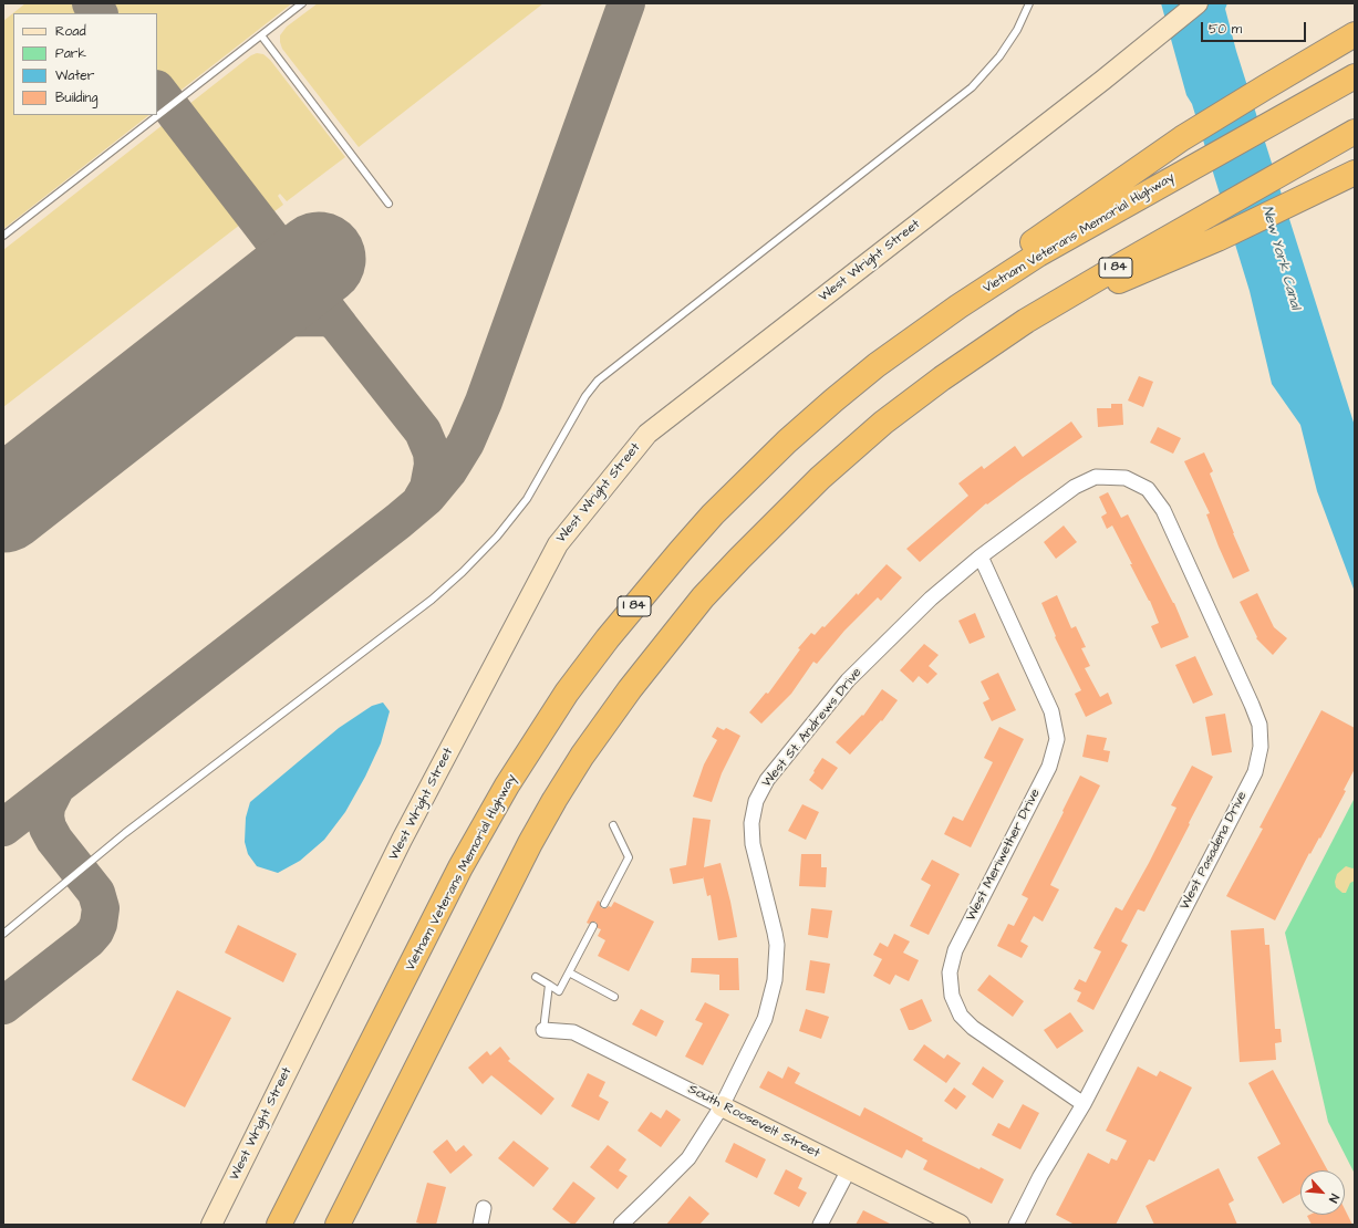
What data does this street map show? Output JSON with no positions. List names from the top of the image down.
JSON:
{
  "streets": {
    "highway": ["Vietnam Veterans Memorial Highway", "I 84"],
    "street": [
      "West Wright Street",
      "West St. Andrews Drive",
      "West Pasadena Drive",
      "West Meriwether Drive",
      "South Roosevelt Street"
    ]
  },
  "crossings": [
    ["West St. Andrews Drive", "West Pasadena Drive"],
    ["West St. Andrews Drive", "West Meriwether Drive"],
    ["West St. Andrews Drive", "South Roosevelt Street"],
    ["West Pasadena Drive", "West Meriwether Drive"]
  ],
  "water": ["New York Canal"],
  "legend": [
    "Road",
    "Park",
    "Water",
    "Building"
  ],
  "scale_bar": "50 m",
  "north": "bottom right"
}
